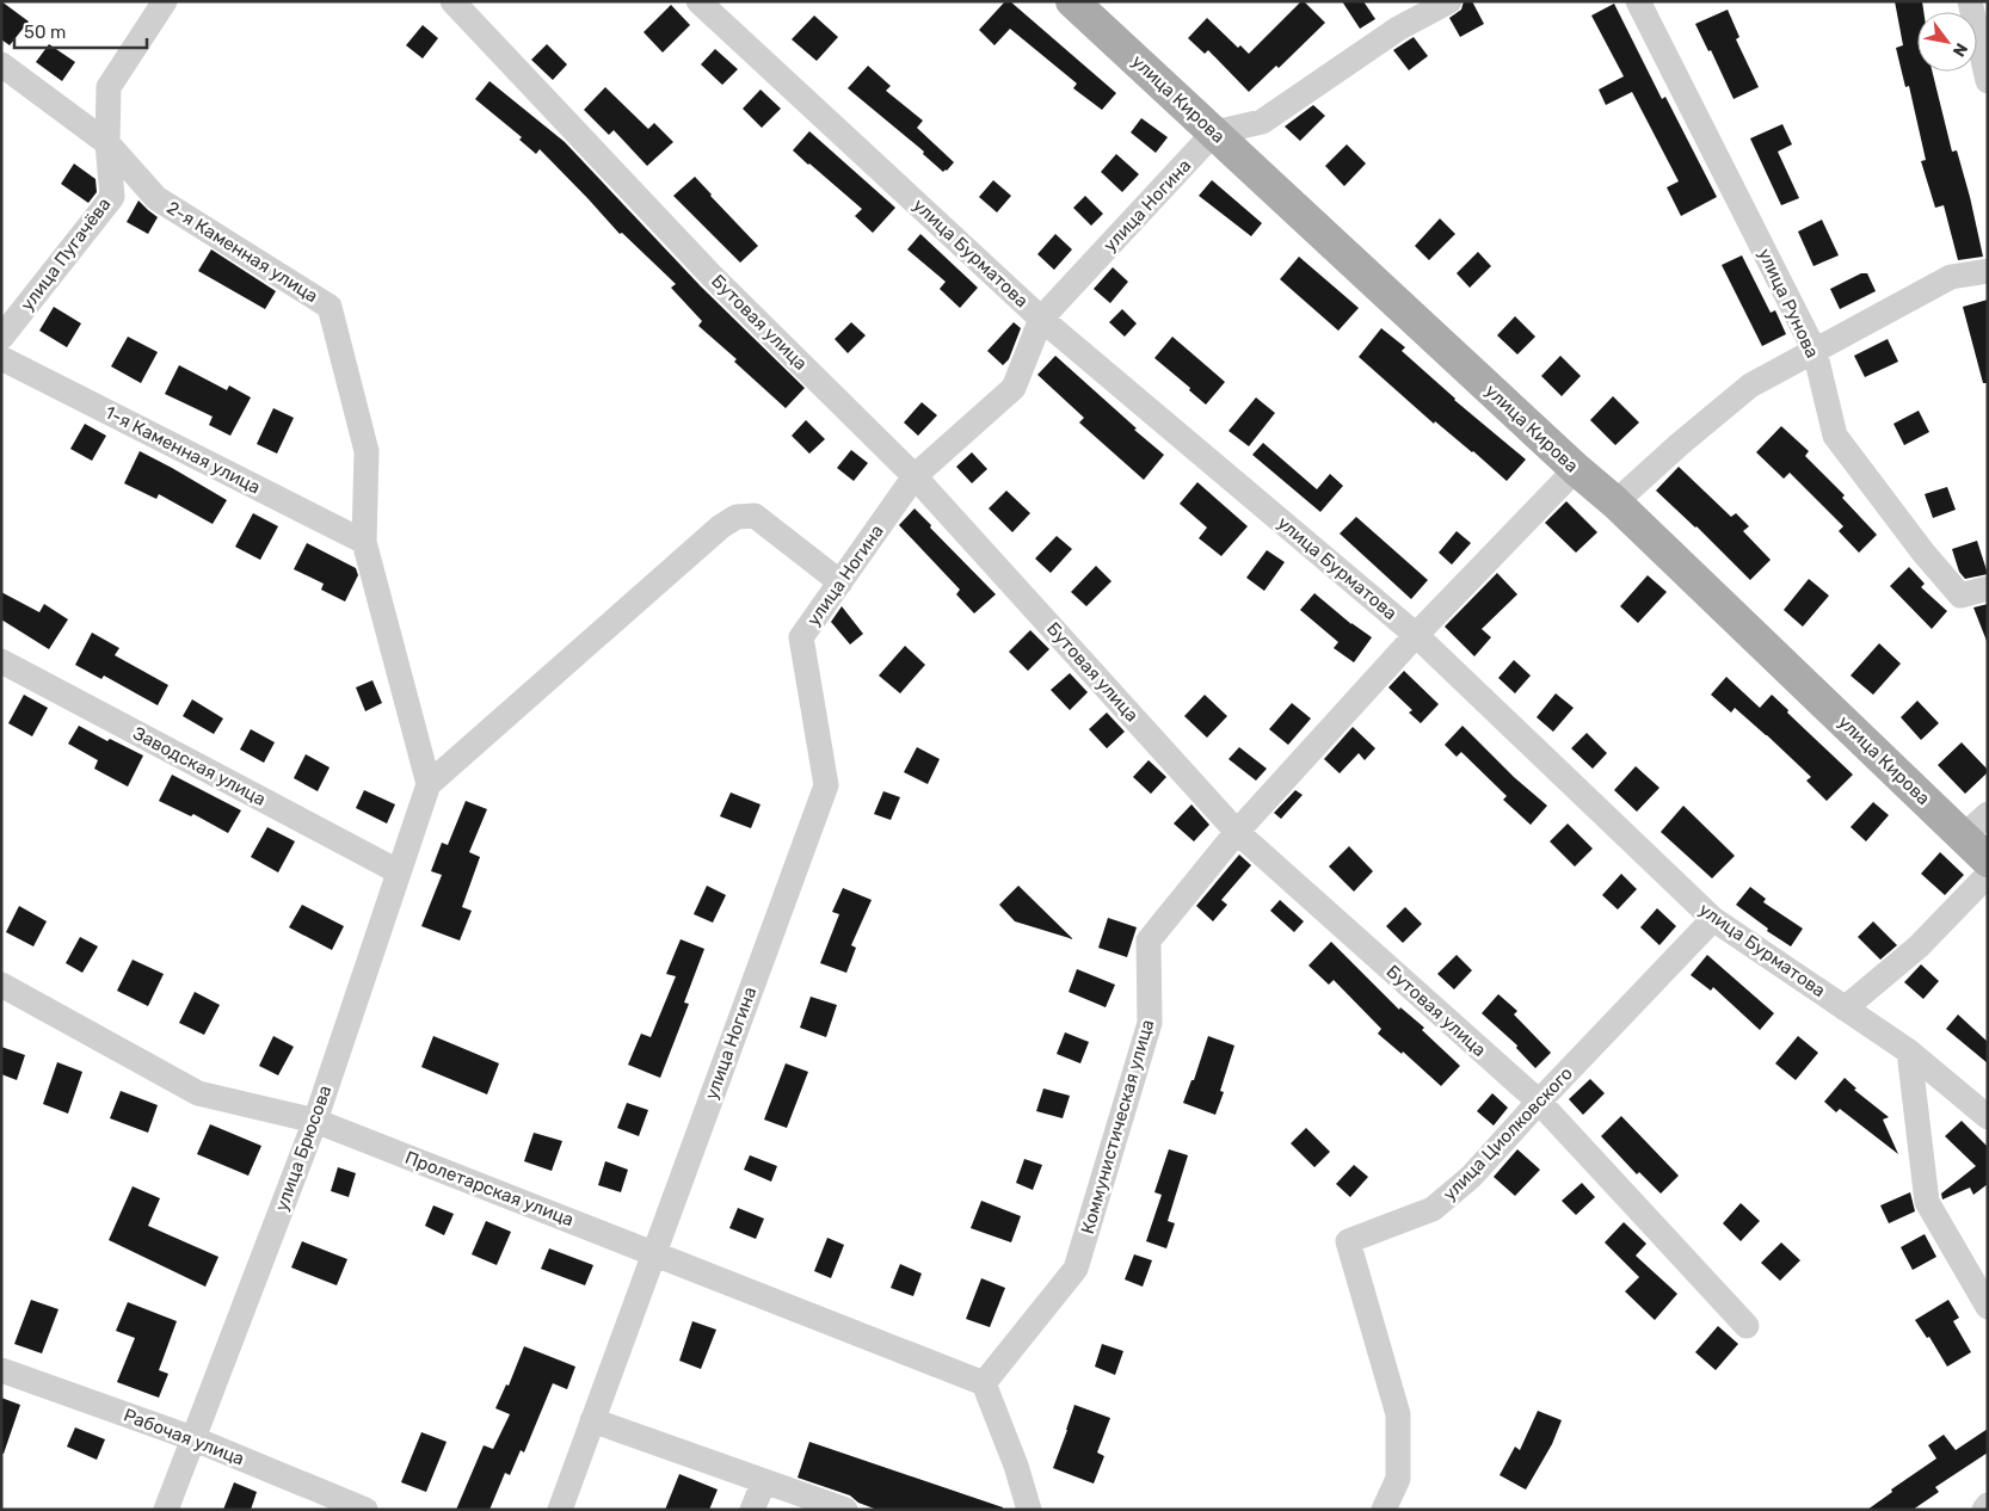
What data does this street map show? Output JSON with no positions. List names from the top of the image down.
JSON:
{
  "streets": {
    "main road": ["улица Кирова"],
    "street": [
      "улица Ногина",
      "2-я Каменная улица",
      "улица Бурматова",
      "улица Пугачёва",
      "улица Рунова",
      "Бутовая улица",
      "1-я Каменная улица",
      "Заводская улица",
      "Коммунистическая улица",
      "улица Циолковского",
      "улица Брюсова",
      "Пролетарская улица",
      "Рабочая улица"
    ]
  },
  "crossings": [
    ["улица Кирова", "улица Ногина"],
    ["улица Кирова", "Коммунистическая улица"],
    ["улица Ногина", "улица Бурматова"],
    ["улица Ногина", "Бутовая улица"],
    ["улица Ногина", "Пролетарская улица"],
    ["2-я Каменная улица", "улица Пугачёва"],
    ["2-я Каменная улица", "1-я Каменная улица"],
    ["2-я Каменная улица", "улица Брюсова"],
    ["улица Бурматова", "Коммунистическая улица"],
    ["улица Бурматова", "улица Циолковского"],
    ["Бутовая улица", "Коммунистическая улица"],
    ["Бутовая улица", "улица Циолковского"],
    ["Заводская улица", "улица Брюсова"],
    ["Коммунистическая улица", "Пролетарская улица"],
    ["улица Брюсова", "Пролетарская улица"],
    ["улица Брюсова", "Рабочая улица"]
  ],
  "scale_bar": "50 m",
  "north": "bottom right"
}
